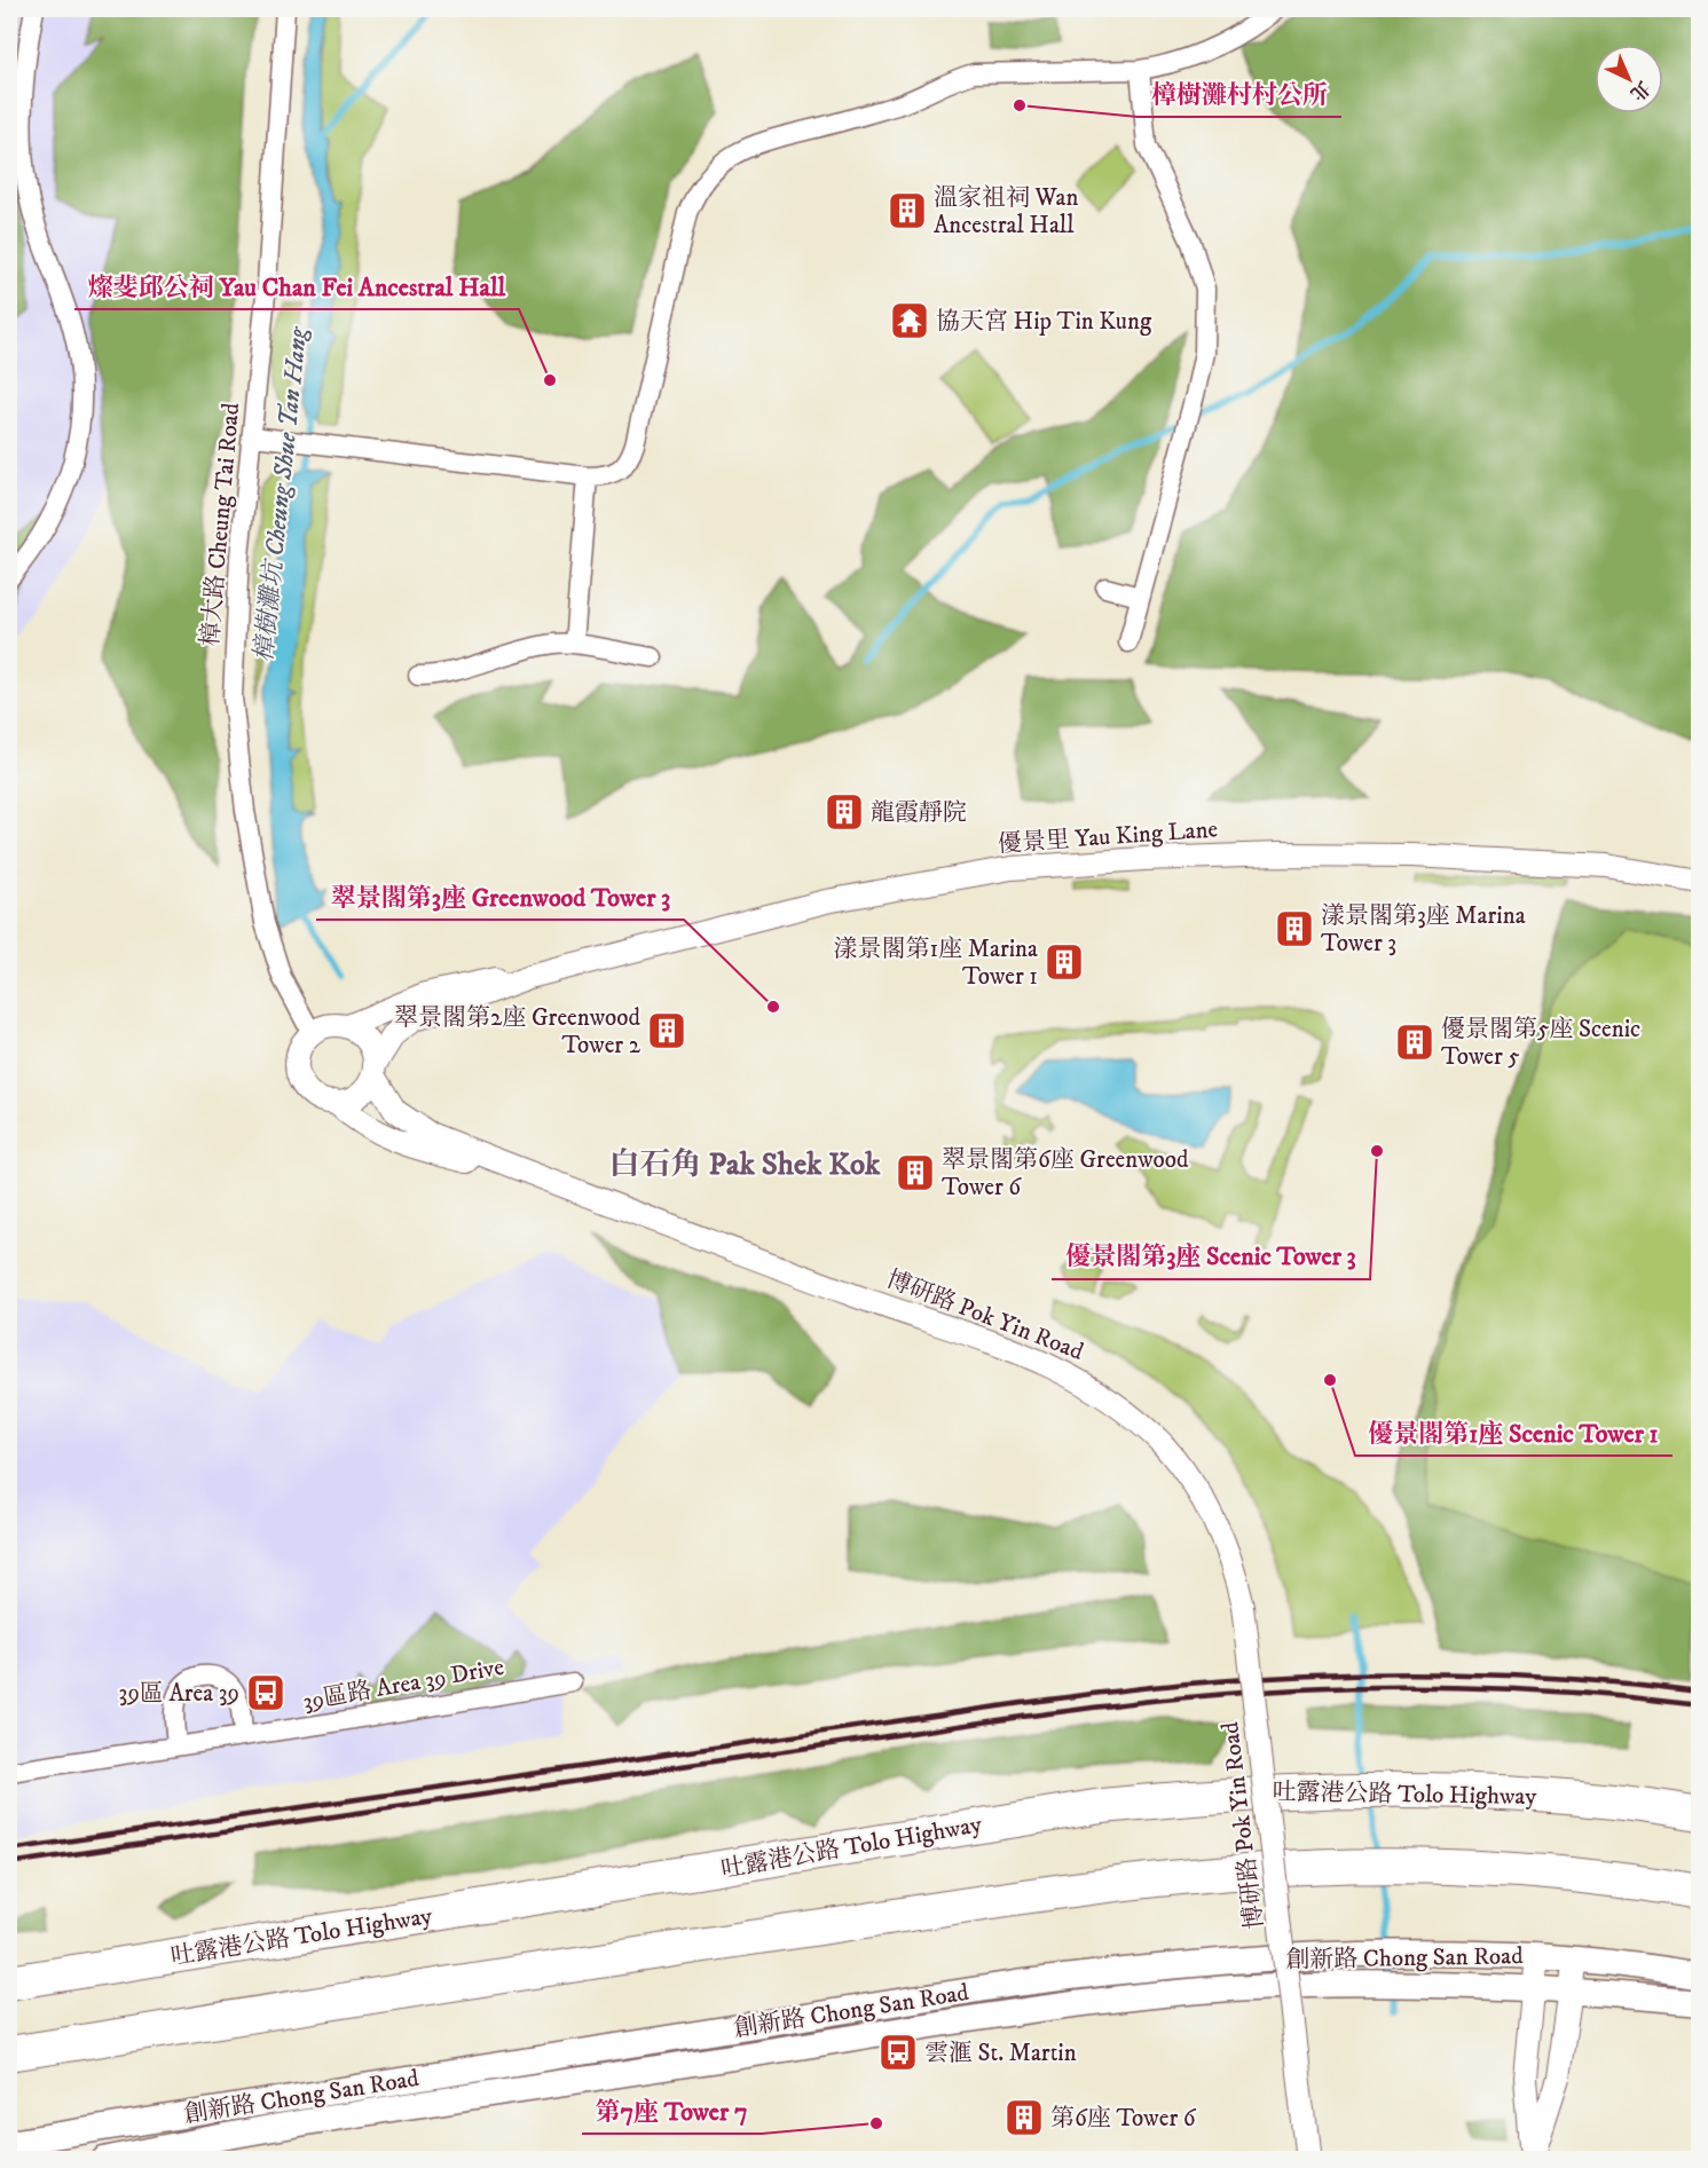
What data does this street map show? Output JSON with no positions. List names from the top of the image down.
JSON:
{
  "streets": {
    "highway": ["吐露港公路 Tolo Highway"],
    "main road": ["創新路 Chong San Road"],
    "street": [
      "樟大路 Cheung Tai Road",
      "優景里 Yau King Lane",
      "博研路 Pok Yin Road",
      "39區路 Area 39 Drive"
    ]
  },
  "crossings": [
    ["樟大路 Cheung Tai Road", "優景里 Yau King Lane"],
    ["樟大路 Cheung Tai Road", "博研路 Pok Yin Road"],
    ["優景里 Yau King Lane", "博研路 Pok Yin Road"],
    ["博研路 Pok Yin Road", "創新路 Chong San Road"]
  ],
  "districts": ["白石角 Pak Shek Kok"],
  "water": ["樟樹灘坑 Cheung Shue Tan Hang"],
  "places": {
    "other": [
      "樟樹灘村村公所",
      "燦斐邱公祠 Yau Chan Fei Ancestral Hall",
      "翠景閣第3座 Greenwood Tower 3",
      "優景閣第3座 Scenic Tower 3",
      "優景閣第1座 Scenic Tower 1",
      "第7座 Tower 7"
    ],
    "building": [
      "溫家祖祠 Wan Ancestral Hall",
      "龍霞靜院",
      "漾景閣第3座 Marina Tower 3",
      "漾景閣第1座 Marina Tower 1",
      "翠景閣第2座 Greenwood Tower 2",
      "優景閣第5座 Scenic Tower 5",
      "翠景閣第6座 Greenwood Tower 6",
      "第6座 Tower 6"
    ],
    "temple": ["協天宮 Hip Tin Kung"],
    "bus stop": ["39區 Area 39", "雲滙 St. Martin"]
  },
  "north": "bottom right"
}
